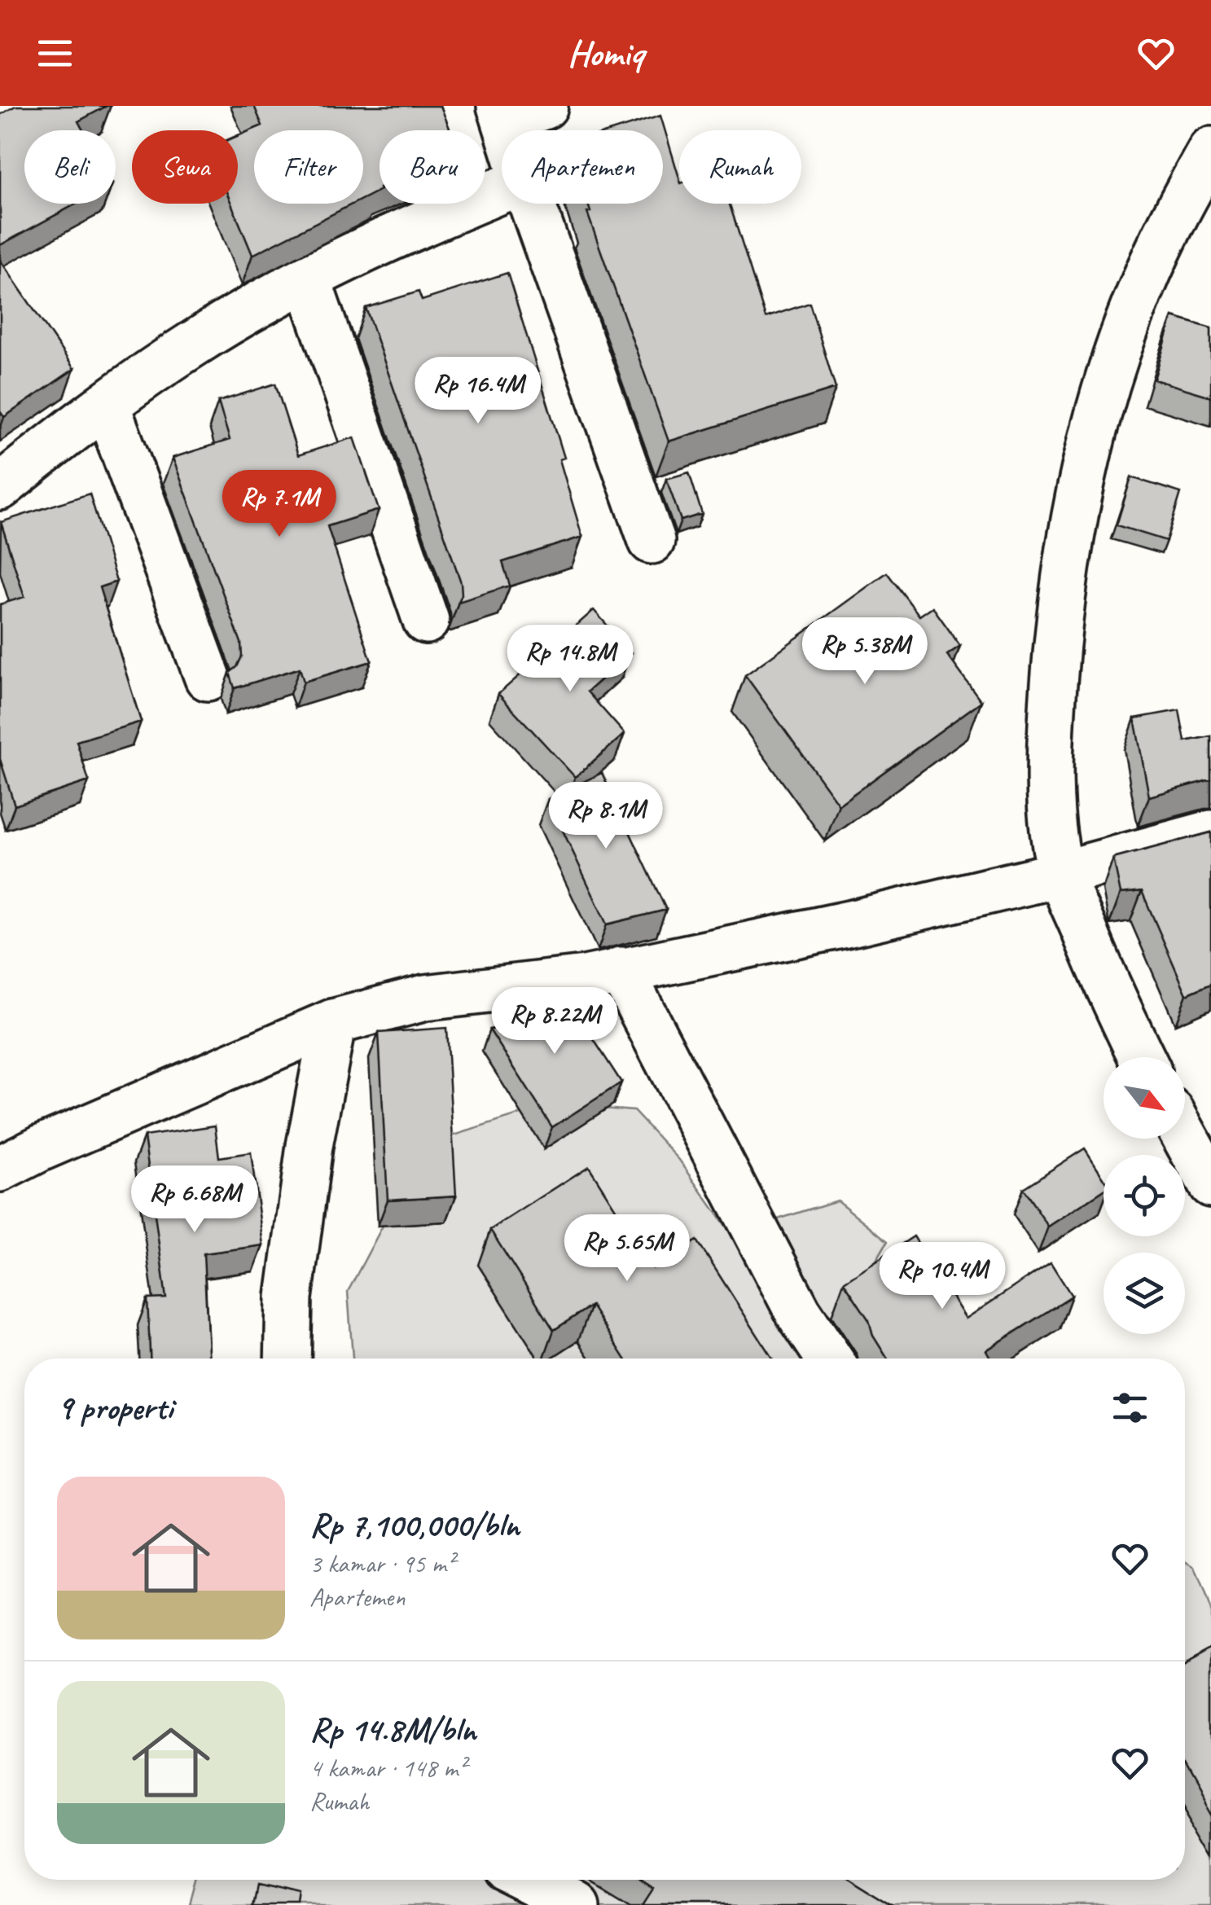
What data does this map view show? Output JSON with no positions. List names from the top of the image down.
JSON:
{
  "north": "bottom right",
  "page": {
    "header": "Homiq",
    "chip": [
      "Beli",
      "Sewa",
      "Filter",
      "Baru",
      "Apartemen",
      "Rumah"
    ],
    "price": [
      "Rp 16.4M",
      "Rp 7.1M",
      "Rp 5.38M",
      "Rp 14.8M",
      "Rp 8.1M",
      "Rp 8.22M",
      "Rp 6.68M",
      "Rp 5.65M",
      "Rp 10.4M"
    ],
    "heading": "9 properti",
    "list": [
      {
        "name": "Rp 7,100,000/bln",
        "note": "3 kamar · 95 m² · Apartemen"
      },
      {
        "name": "Rp 14.8M/bln",
        "note": "4 kamar · 148 m² · Rumah"
      }
    ]
  }
}
